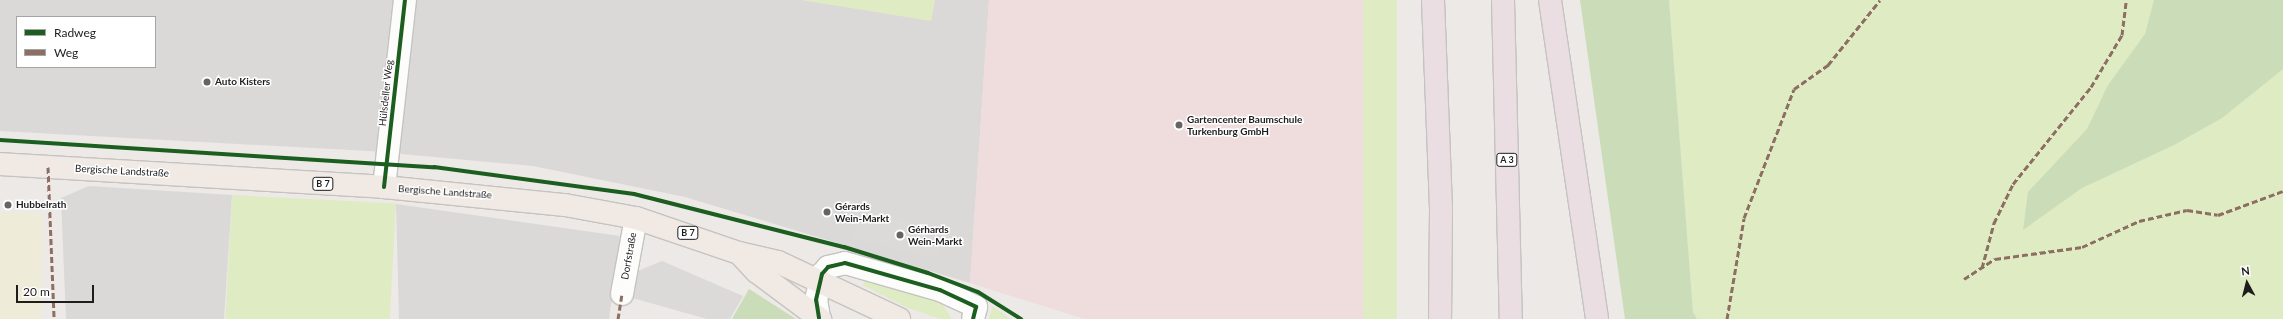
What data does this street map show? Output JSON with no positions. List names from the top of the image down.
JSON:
{
  "streets": {
    "highway": ["A 3"],
    "main road": ["Bergische Landstraße", "B 7"],
    "street": ["Hülsdeller Weg", "Dorfstraße"]
  },
  "crossings": [
    ["Hülsdeller Weg", "Bergische Landstraße"],
    ["Bergische Landstraße", "Dorfstraße"]
  ],
  "places": [
    "Auto Kisters",
    "Gartencenter Baumschule Turkenburg GmbH",
    "Hubbelrath",
    "Gérards Wein-Markt",
    "Gérhards Wein-Markt"
  ],
  "legend": ["Radweg", "Weg"],
  "scale_bar": "20 m",
  "north": "top"
}
